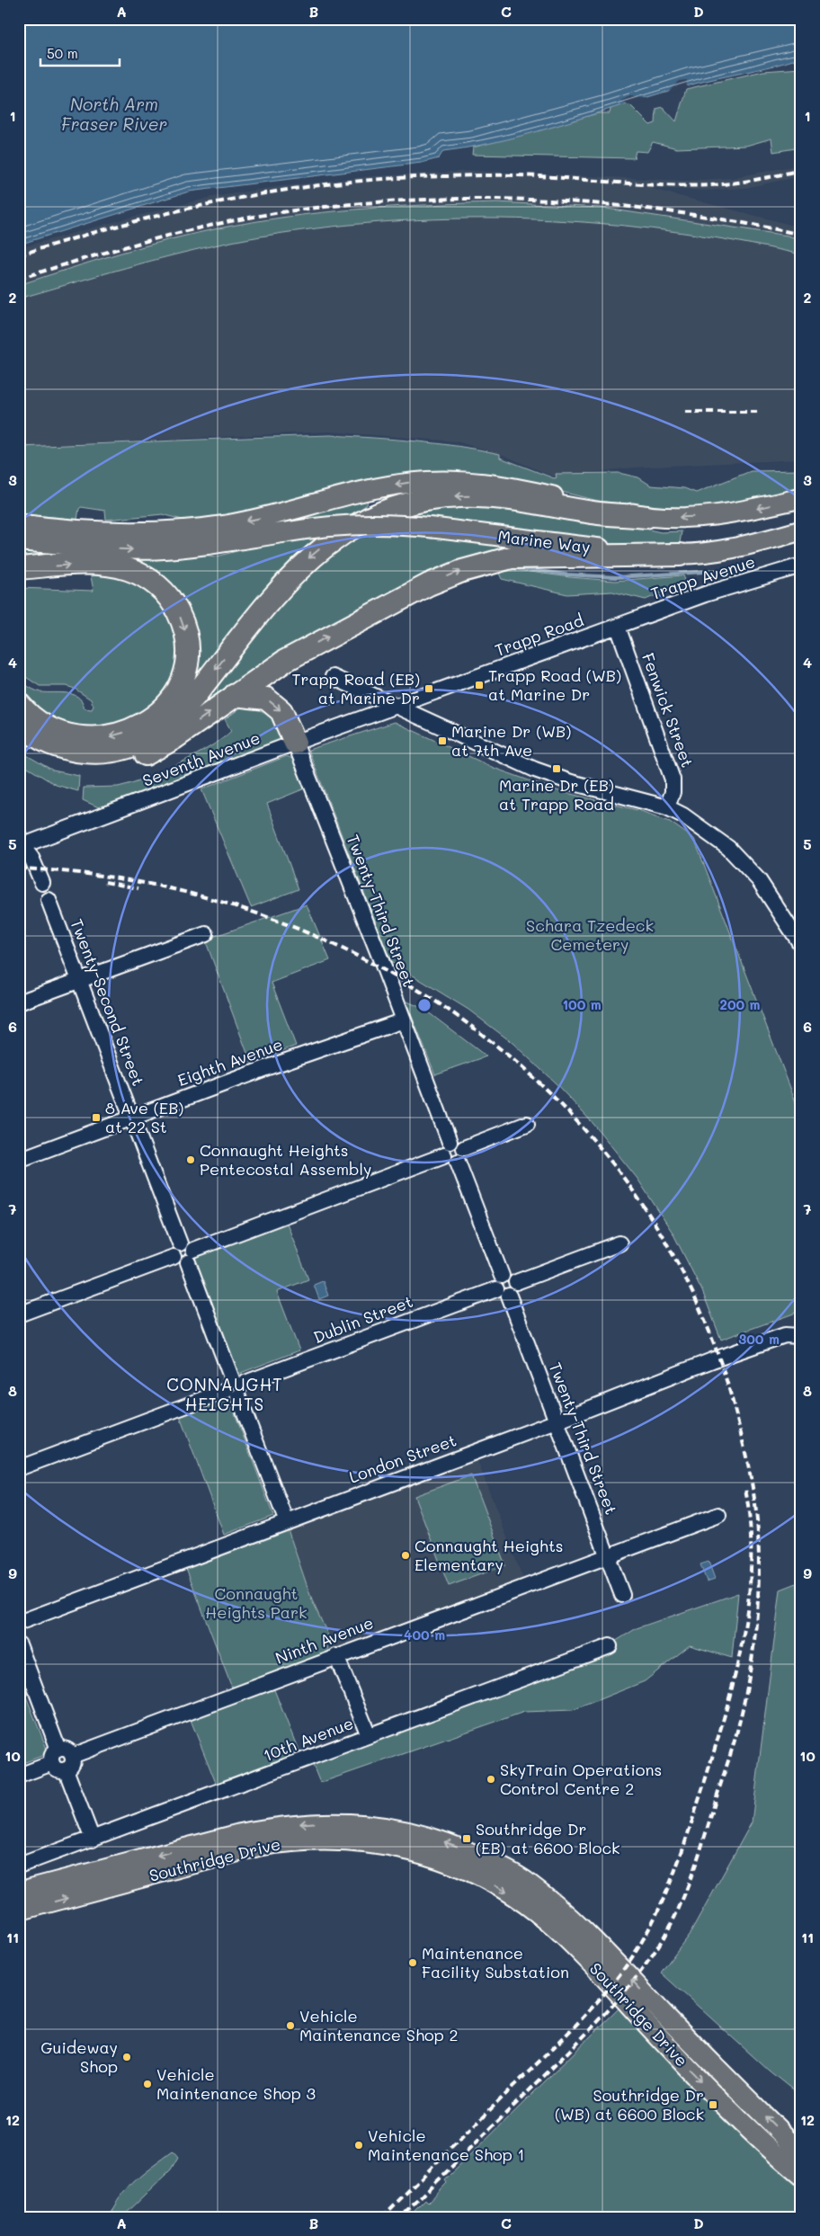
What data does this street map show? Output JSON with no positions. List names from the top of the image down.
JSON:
{
  "streets": {
    "main road": ["Marine Way", "Southridge Drive"],
    "street": [
      "Trapp Avenue",
      "Trapp Road",
      "Fenwick Street",
      "Seventh Avenue",
      "Twenty-Third Street",
      "Twenty-Second Street",
      "Eighth Avenue",
      "Dublin Street",
      "London Street",
      "Ninth Avenue",
      "10th Avenue"
    ]
  },
  "crossings": [
    ["Trapp Avenue", "Trapp Road"],
    ["Trapp Avenue", "Fenwick Street"],
    ["Trapp Road", "Fenwick Street"],
    ["Trapp Road", "Seventh Avenue"],
    ["Seventh Avenue", "Twenty-Third Street"],
    ["Twenty-Third Street", "Eighth Avenue"],
    ["Twenty-Third Street", "Dublin Street"],
    ["Twenty-Third Street", "London Street"],
    ["Twenty-Third Street", "Ninth Avenue"],
    ["Twenty-Second Street", "Eighth Avenue"],
    ["Twenty-Second Street", "Dublin Street"],
    ["Twenty-Second Street", "London Street"]
  ],
  "districts": ["CONNAUGHT HEIGHTS"],
  "water": ["North Arm Fraser River"],
  "parks": ["Schara Tzedeck Cemetery", "Connaught Heights Park"],
  "places": {
    "transit": [
      "Trapp Road (WB) at Marine Dr",
      "Trapp Road (EB) at Marine Dr",
      "Marine Dr (WB) at 7th Ave",
      "Marine Dr (EB) at Trapp Road",
      "8 Ave (EB) at 22 St",
      "Southridge Dr (EB) at 6600 Block",
      "Southridge Dr (WB) at 6600 Block"
    ],
    "other": [
      "Connaught Heights Pentecostal Assembly",
      "Connaught Heights Elementary",
      "SkyTrain Operations Control Centre 2",
      "Maintenance Facility Substation",
      "Vehicle Maintenance Shop 2",
      "Guideway Shop",
      "Vehicle Maintenance Shop 3",
      "Vehicle Maintenance Shop 1"
    ]
  },
  "scale_bar": "50 m",
  "grid": {
    "columns": [
      "A",
      "B",
      "C",
      "D"
    ],
    "rows": [
      "1",
      "2",
      "3",
      "4",
      "5",
      "6",
      "7",
      "8",
      "9",
      "10",
      "11",
      "12"
    ]
  },
  "rings": [
    "100 m",
    "200 m",
    "300 m",
    "400 m"
  ]
}
